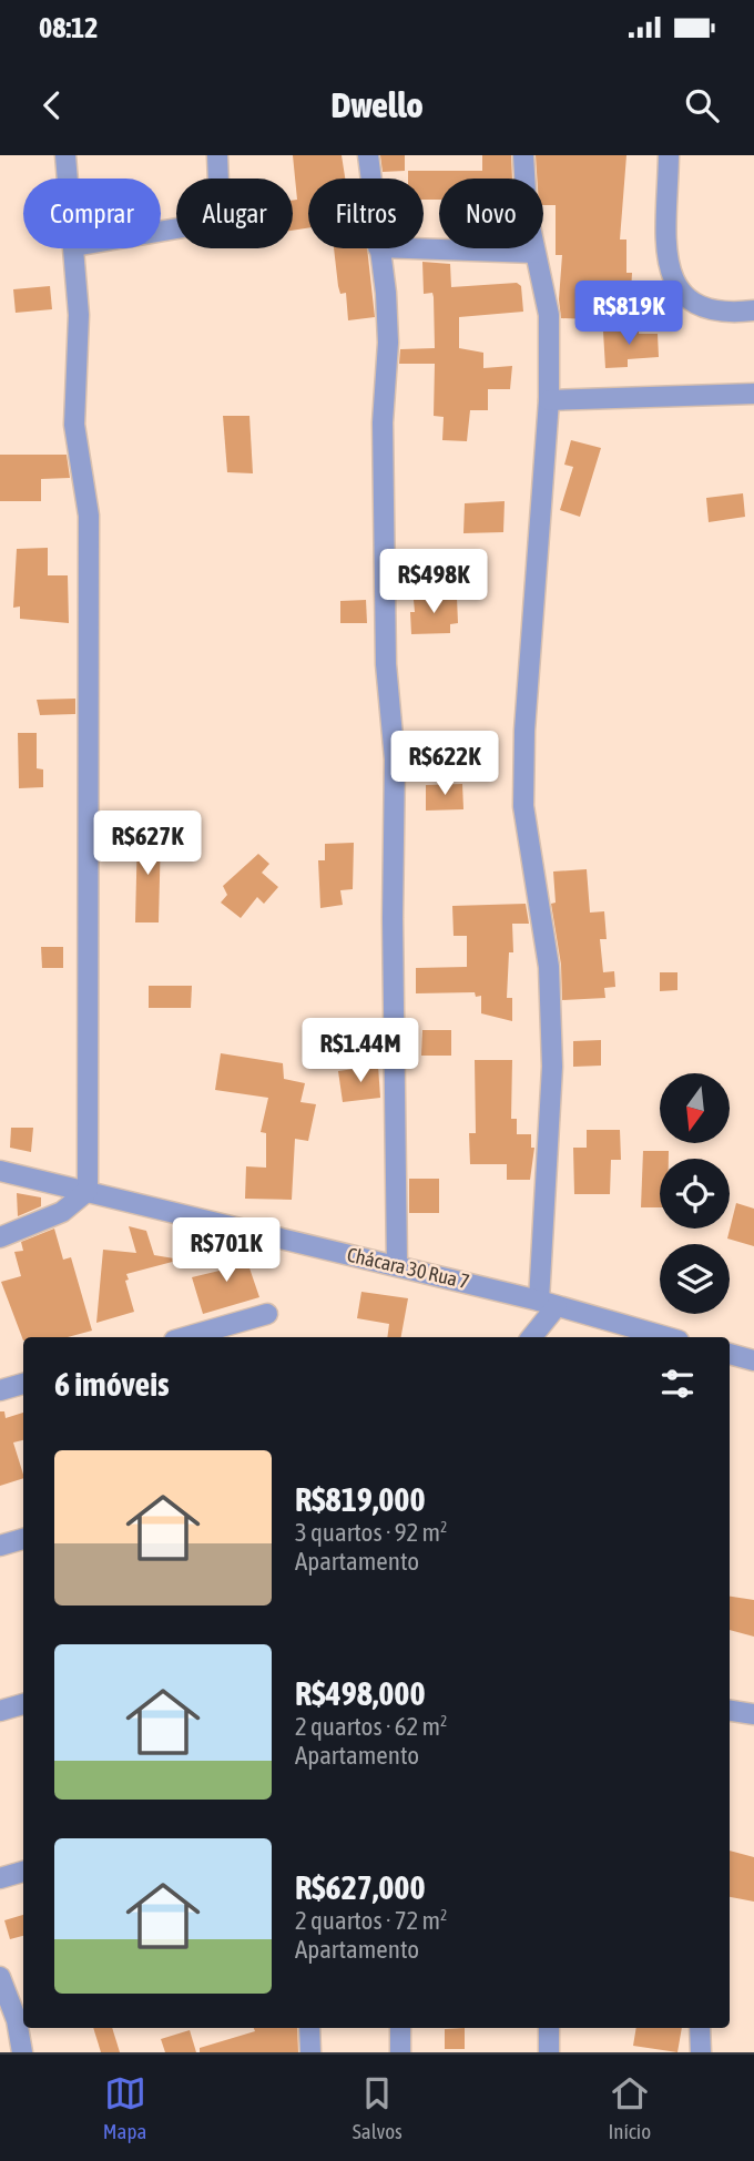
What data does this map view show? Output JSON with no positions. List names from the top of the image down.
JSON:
{
  "streets": {
    "street": ["Chácara 30 Rua 7"]
  },
  "north": "bottom",
  "page": {
    "status": "08:12",
    "header": "Dwello",
    "chip": [
      "Comprar",
      "Alugar",
      "Filtros",
      "Novo"
    ],
    "price": [
      "R$819K",
      "R$498K",
      "R$622K",
      "R$627K",
      "R$1.44M",
      "R$701K"
    ],
    "heading": "6 imóveis",
    "list": [
      {
        "name": "R$819,000",
        "note": "3 quartos · 92 m² · Apartamento"
      },
      {
        "name": "R$498,000",
        "note": "2 quartos · 62 m² · Apartamento"
      },
      {
        "name": "R$627,000",
        "note": "2 quartos · 72 m² · Apartamento"
      }
    ],
    "tabs": ["Mapa", "Salvos", "Início"]
  }
}
